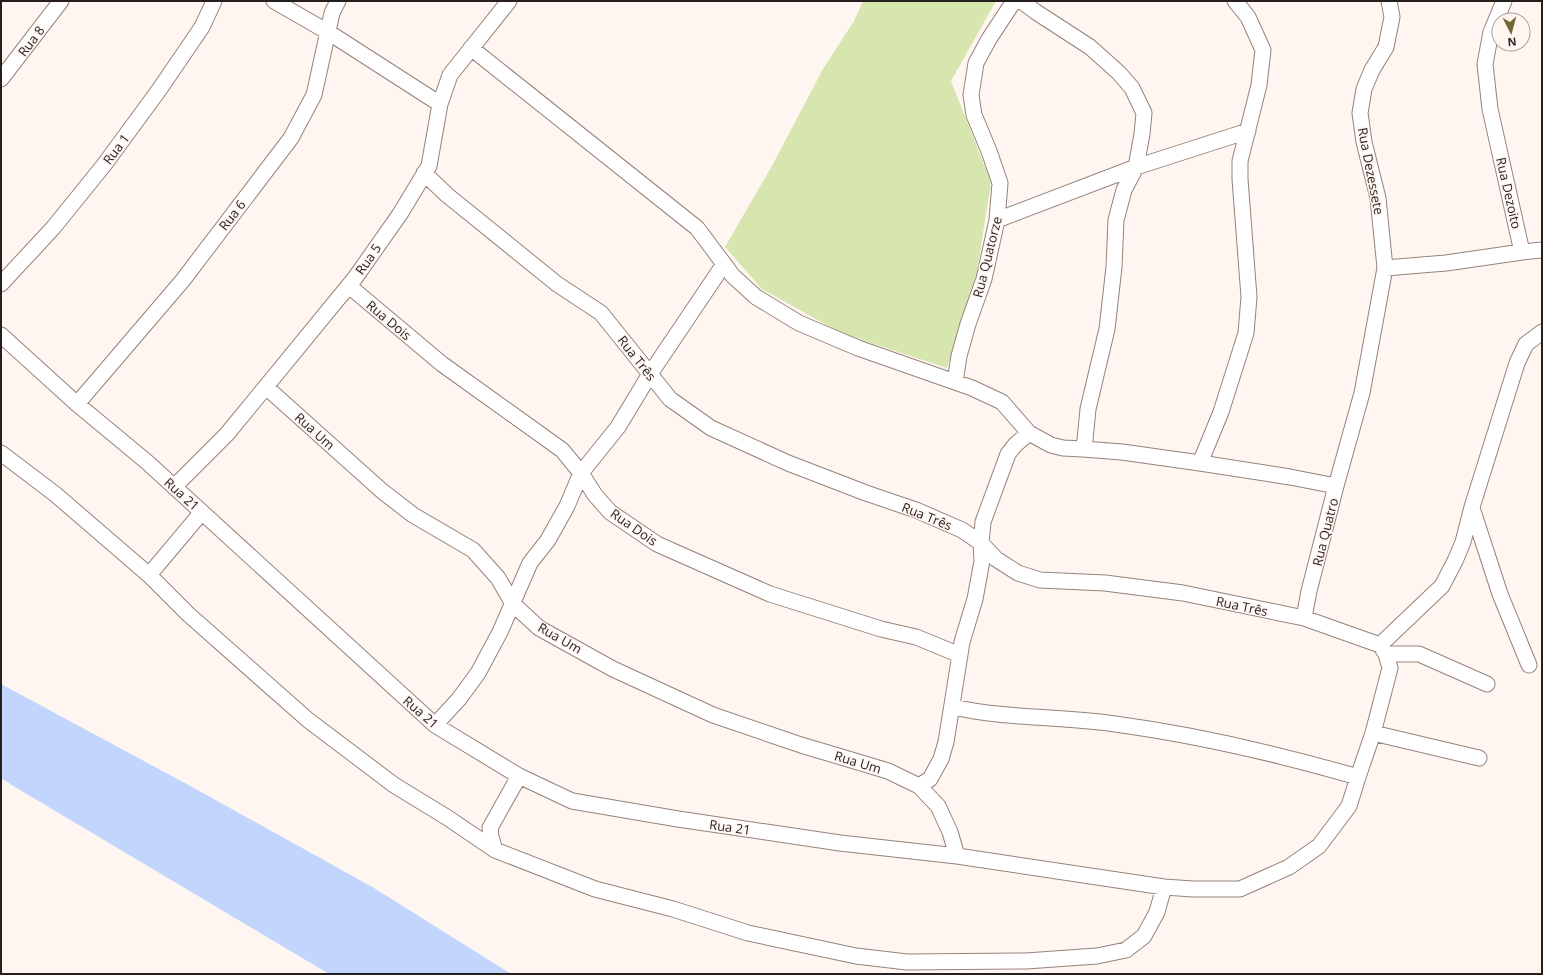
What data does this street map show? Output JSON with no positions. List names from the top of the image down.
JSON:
{
  "streets": {
    "street": [
      "Rua 8",
      "Rua 1",
      "Rua Dezessete",
      "Rua Dezoito",
      "Rua 6",
      "Rua Quatorze",
      "Rua 5",
      "Rua Dois",
      "Rua Três",
      "Rua Um",
      "Rua 21",
      "Rua Quatro"
    ]
  },
  "crossings": [
    ["Rua Dezessete", "Rua Quatro"],
    ["Rua 6", "Rua 21"],
    ["Rua Quatorze", "Rua Quatro"],
    ["Rua 5", "Rua Dois"],
    ["Rua 5", "Rua Três"],
    ["Rua 5", "Rua Um"],
    ["Rua 5", "Rua 21"],
    ["Rua 5", "Rua Quatro"],
    ["Rua Três", "Rua Quatro"]
  ],
  "north": "bottom"
}
